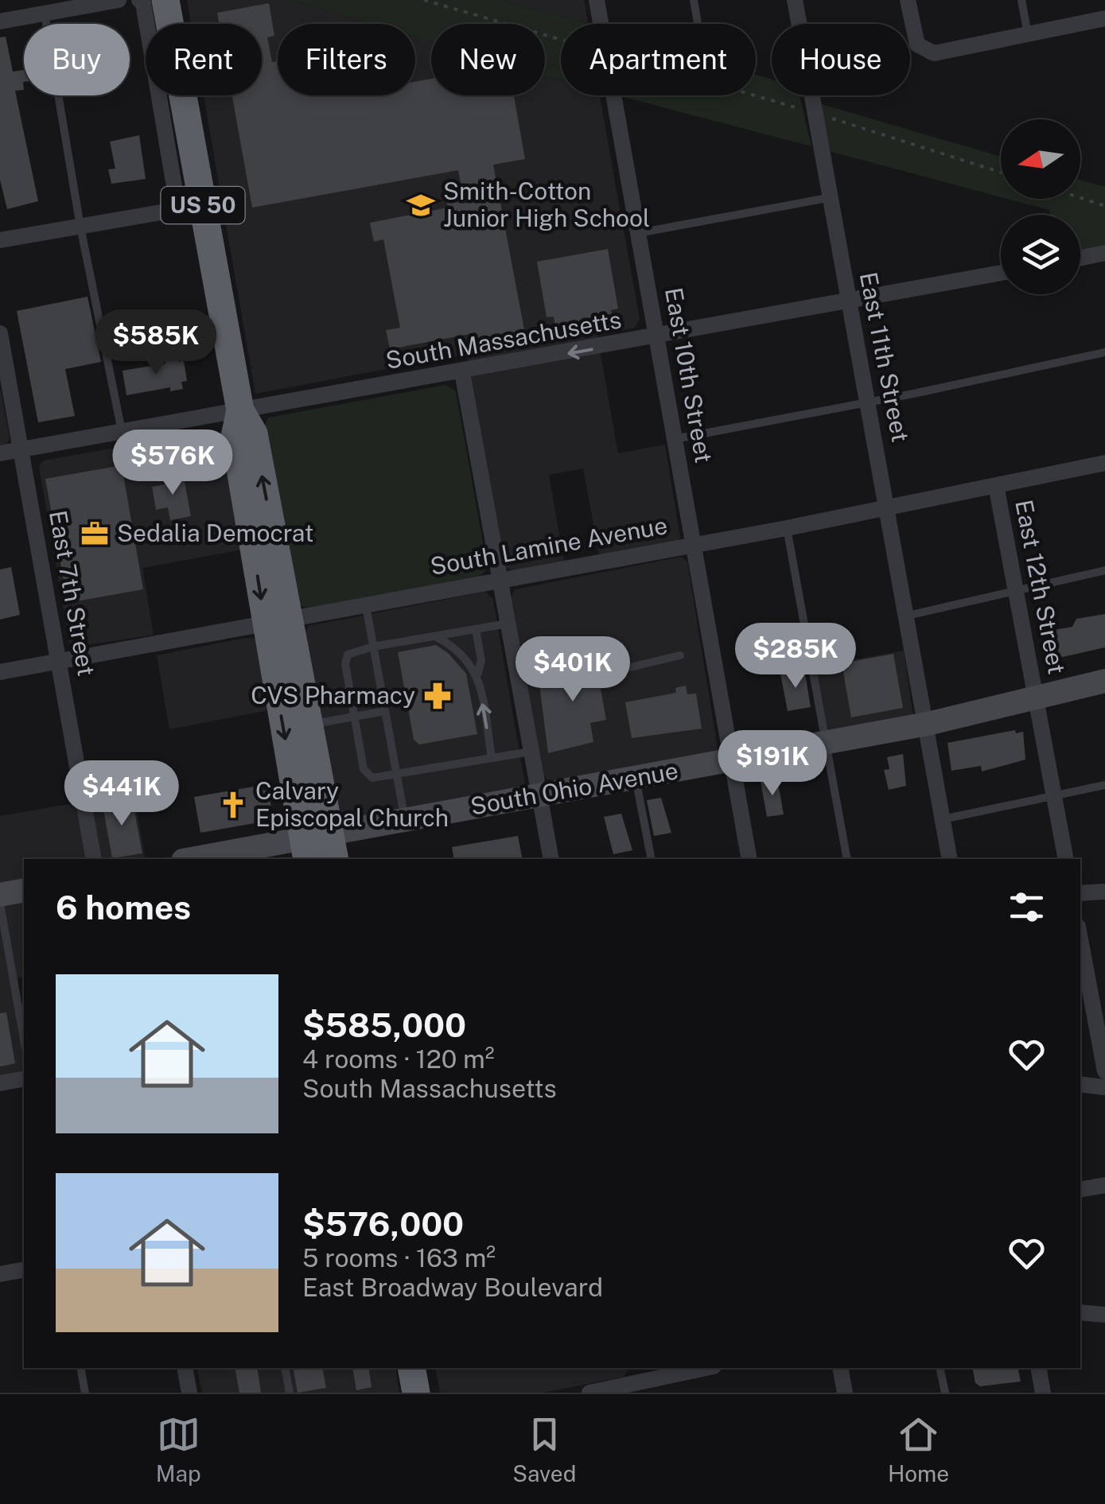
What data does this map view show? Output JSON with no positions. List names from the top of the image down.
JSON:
{
  "streets": {
    "highway": ["US 50"],
    "main road": ["South Ohio Avenue"],
    "street": [
      "South Massachusetts",
      "East 11th Street",
      "East 10th Street",
      "South Lamine Avenue",
      "East 12th Street",
      "East 7th Street"
    ]
  },
  "crossings": [
    ["US 50", "South Massachusetts"],
    ["US 50", "South Lamine Avenue"],
    ["US 50", "South Ohio Avenue"],
    ["South Massachusetts", "East 11th Street"],
    ["South Massachusetts", "East 10th Street"],
    ["South Massachusetts", "East 7th Street"],
    ["East 11th Street", "South Lamine Avenue"],
    ["East 11th Street", "South Ohio Avenue"],
    ["East 10th Street", "South Lamine Avenue"],
    ["East 10th Street", "South Ohio Avenue"],
    ["South Lamine Avenue", "East 12th Street"],
    ["South Lamine Avenue", "East 7th Street"],
    ["East 12th Street", "South Ohio Avenue"]
  ],
  "places": {
    "school or university": ["Smith-Cotton Junior High School"],
    "office": ["Sedalia Democrat"],
    "pharmacy": ["CVS Pharmacy"],
    "church": ["Calvary Episcopal Church"]
  },
  "north": "left",
  "page": {
    "chip": [
      "Buy",
      "Rent",
      "Filters",
      "New",
      "Apartment",
      "House"
    ],
    "price": [
      "$585K",
      "$576K",
      "$285K",
      "$401K",
      "$191K",
      "$441K"
    ],
    "heading": "6 homes",
    "list": [
      {
        "name": "$585,000",
        "note": "4 rooms · 120 m² · South Massachusetts"
      },
      {
        "name": "$576,000",
        "note": "5 rooms · 163 m² · East Broadway Boulevard"
      }
    ],
    "tabs": ["Map", "Saved", "Home"]
  }
}
